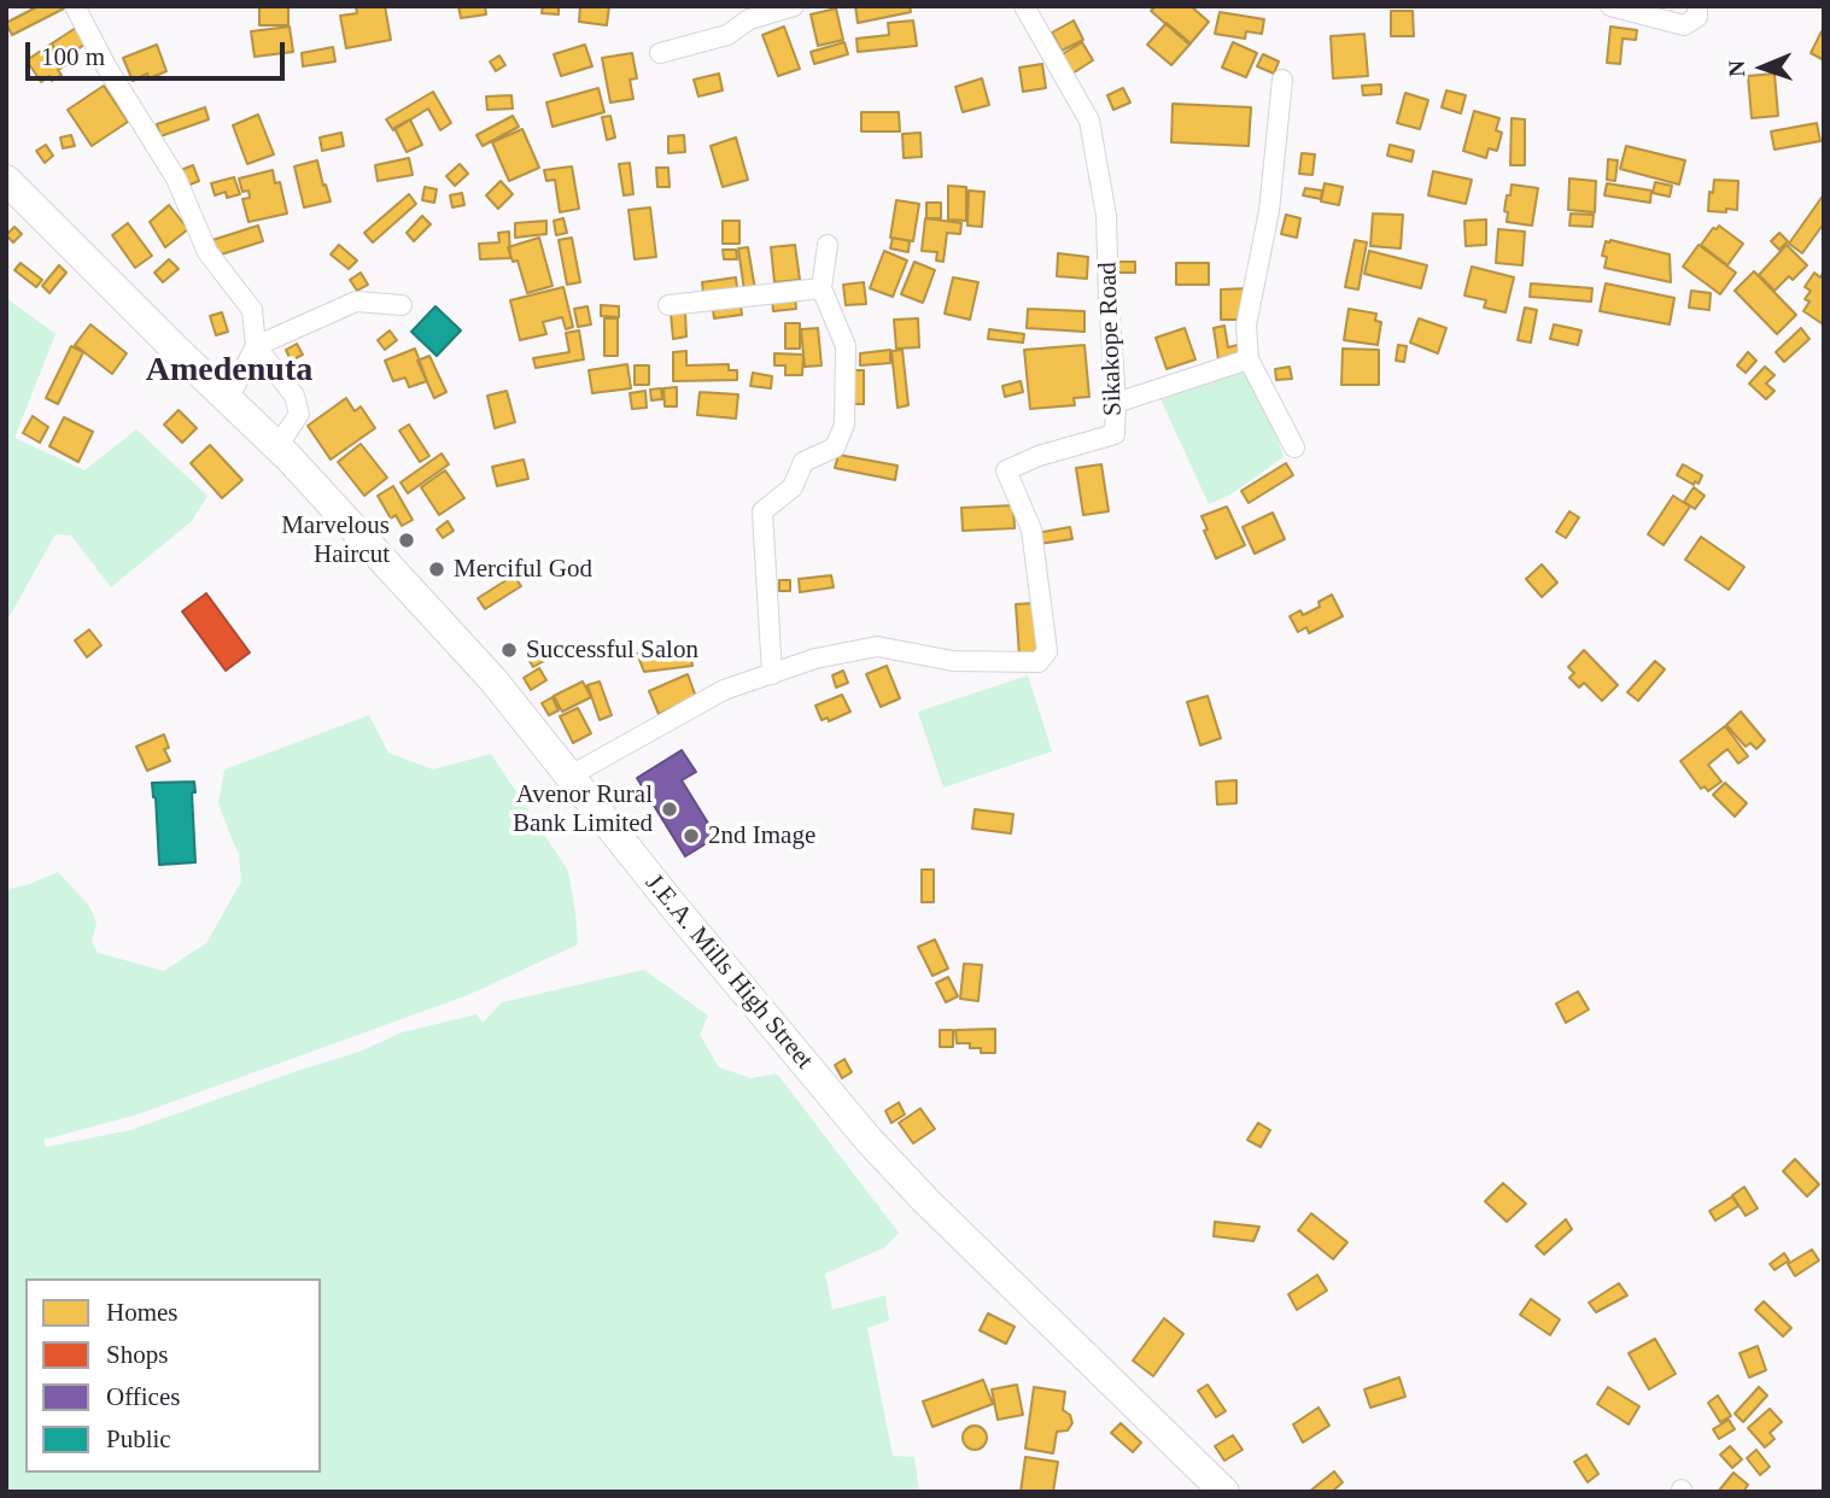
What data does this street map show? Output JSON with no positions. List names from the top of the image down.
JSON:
{
  "streets": {
    "highway": ["J.E.A. Mills High Street"],
    "street": ["Sikakope Road"]
  },
  "crossings": [
    ["Sikakope Road", "J.E.A. Mills High Street"]
  ],
  "districts": ["Amedenuta"],
  "places": [
    "Marvelous Haircut",
    "Merciful God",
    "Successful Salon",
    "Avenor Rural Bank Limited",
    "2nd Image"
  ],
  "legend": [
    "Homes",
    "Shops",
    "Offices",
    "Public"
  ],
  "scale_bar": "100 m",
  "north": "left"
}
